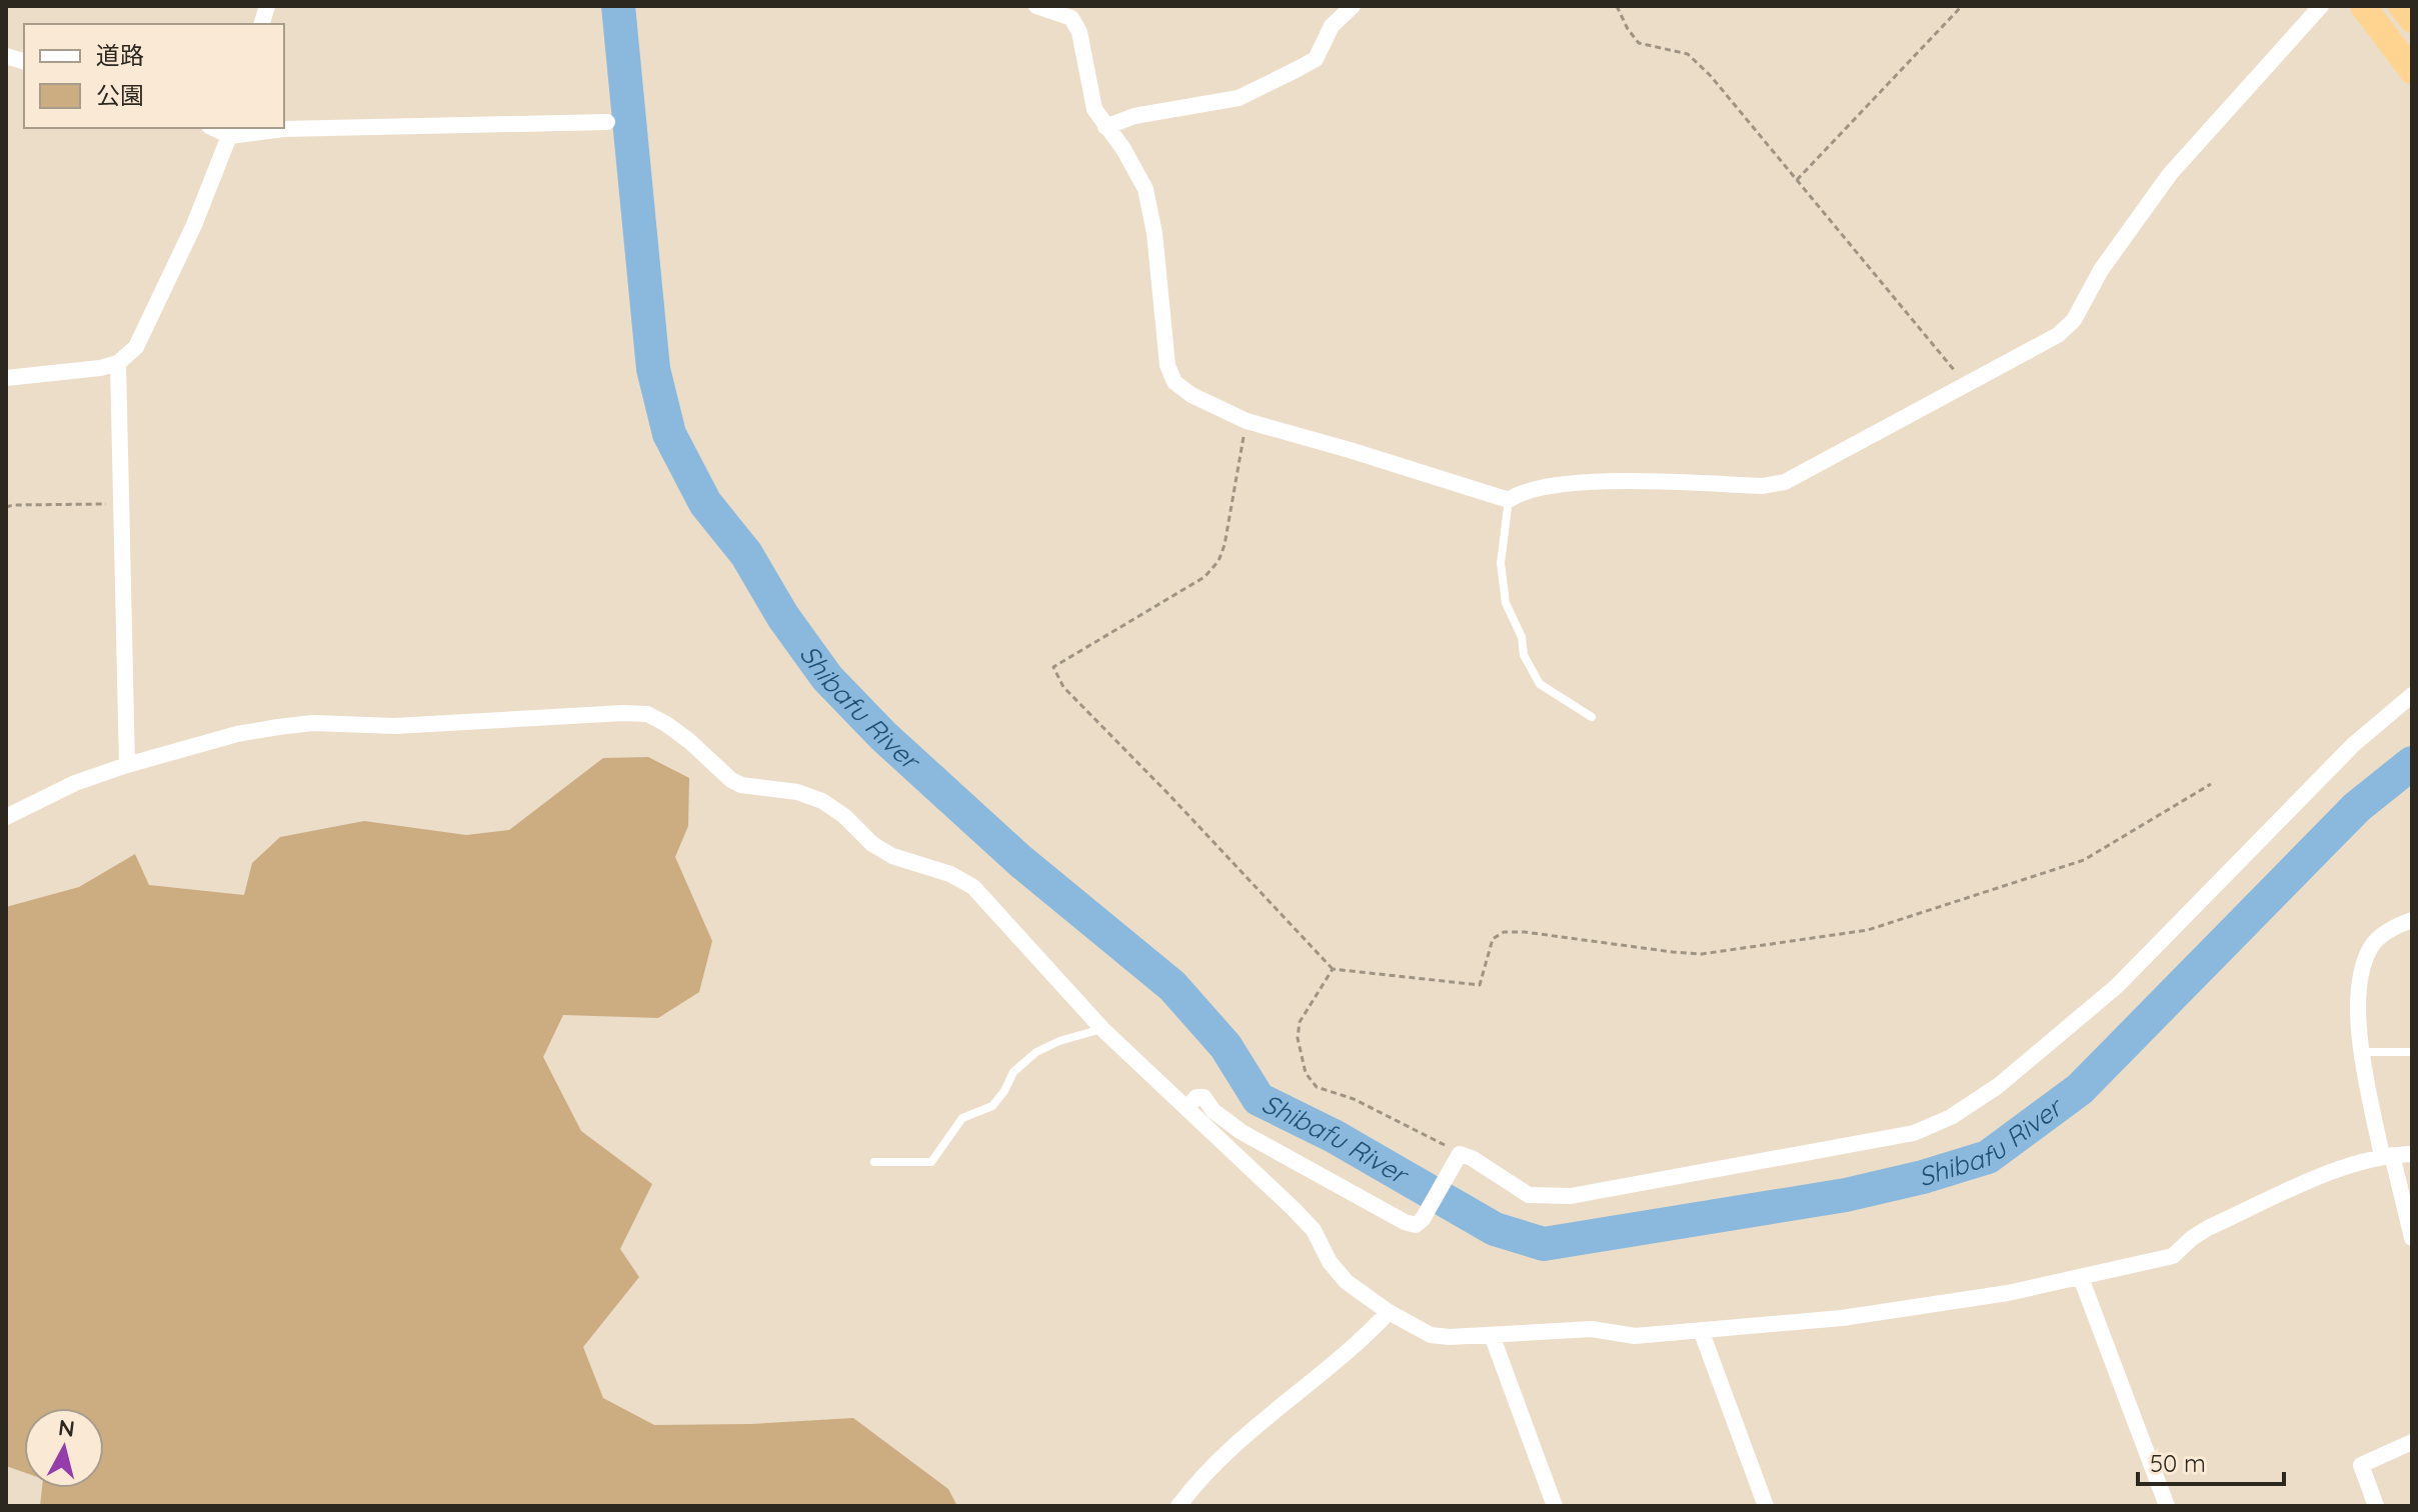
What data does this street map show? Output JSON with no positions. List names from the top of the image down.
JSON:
{
  "water": ["Shibafu River"],
  "legend": ["道路", "公園"],
  "scale_bar": "50 m",
  "north": "top"
}
